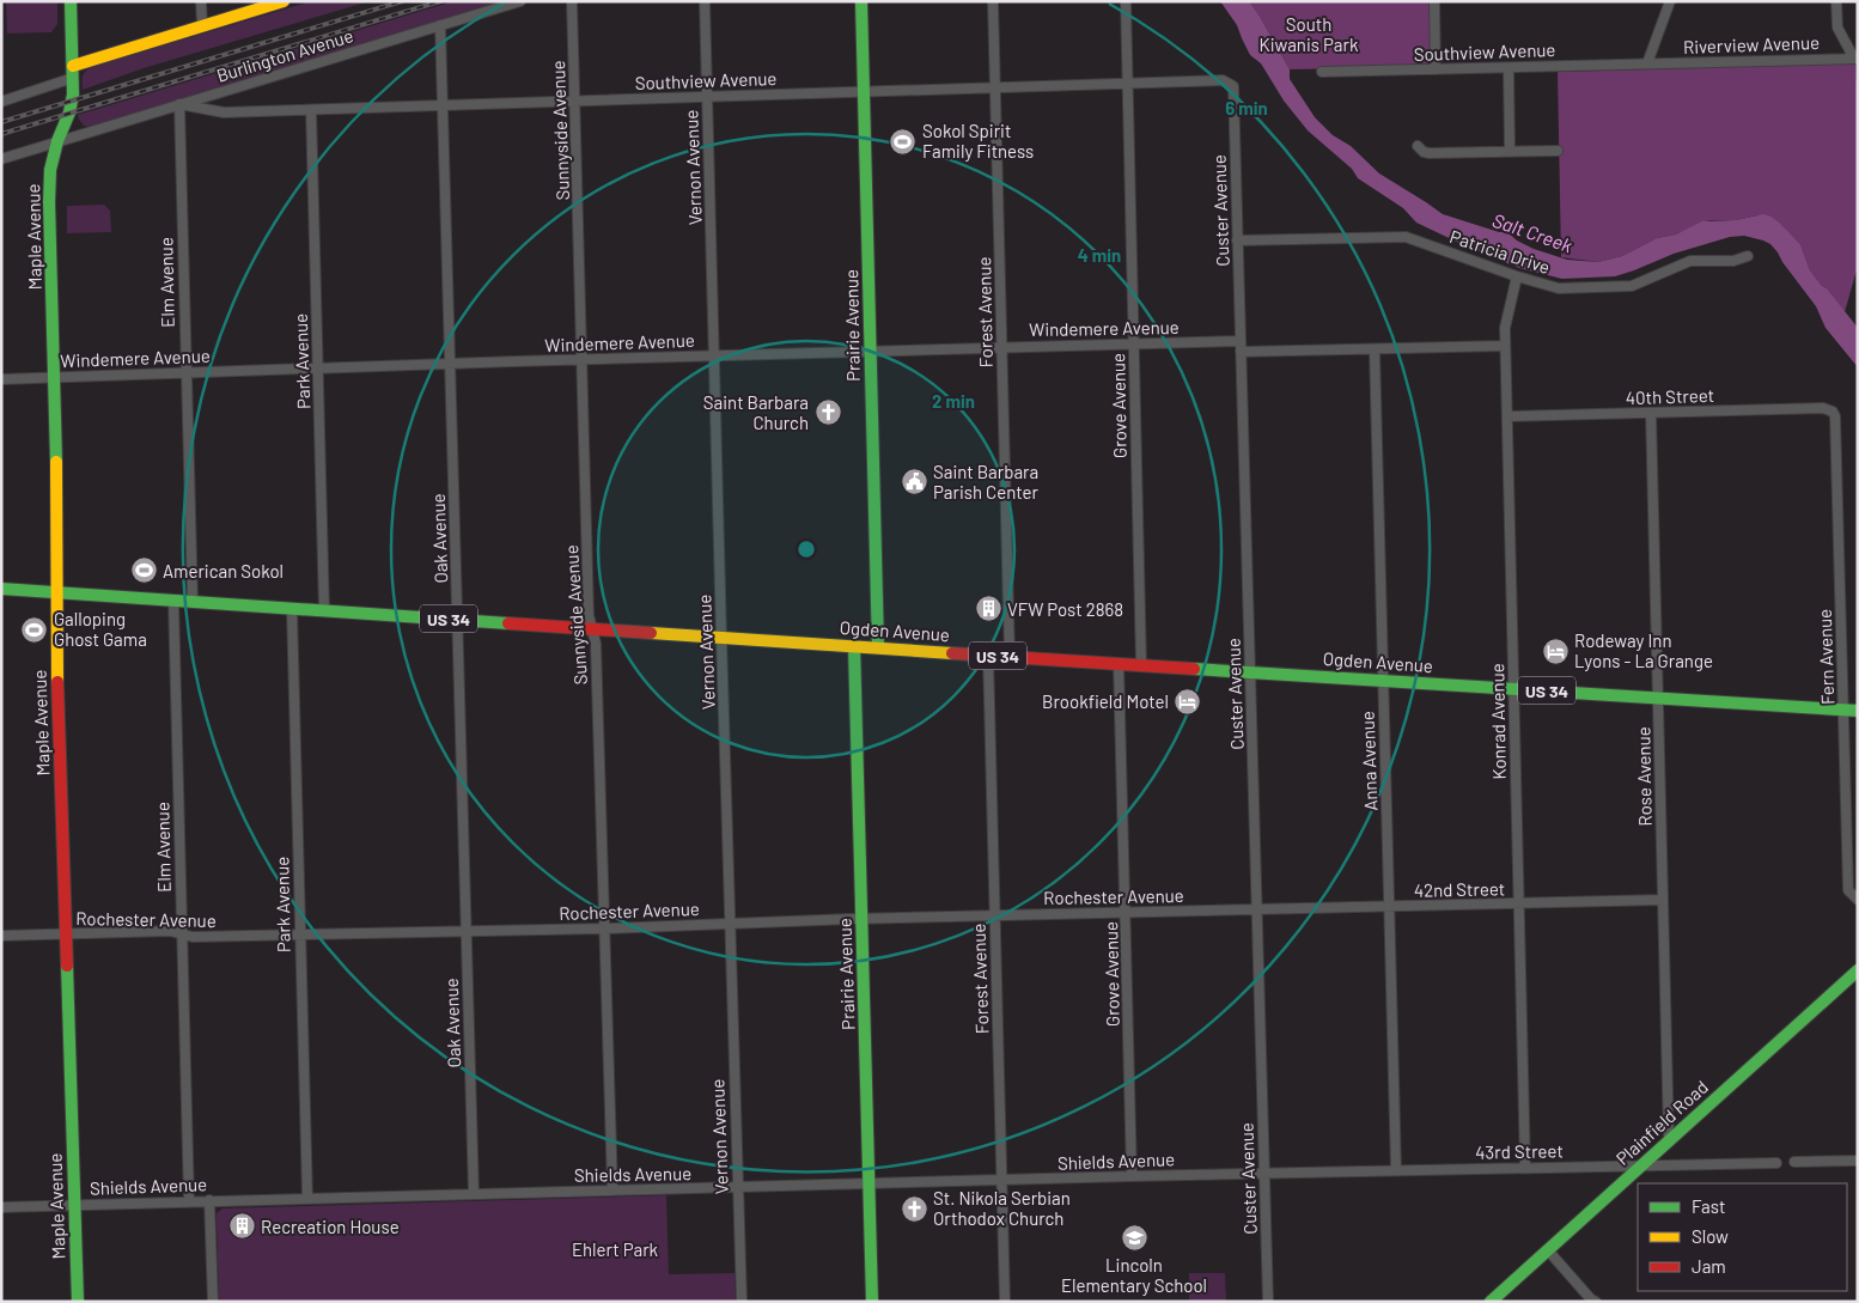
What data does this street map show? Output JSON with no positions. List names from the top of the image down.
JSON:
{
  "streets": {
    "street": [
      "Riverview Avenue",
      "Southview Avenue",
      "Burlington Avenue",
      "Sunnyside Avenue",
      "Vernon Avenue",
      "Custer Avenue",
      "Maple Avenue",
      "Patricia Drive",
      "Elm Avenue",
      "Forest Avenue",
      "Prairie Avenue",
      "Windemere Avenue",
      "Park Avenue",
      "40th Street",
      "Grove Avenue",
      "Oak Avenue",
      "US 34",
      "Ogden Avenue",
      "Fern Avenue",
      "Konrad Avenue",
      "Anna Avenue",
      "Rose Avenue",
      "42nd Street",
      "Rochester Avenue",
      "Plainfield Road",
      "43rd Street",
      "Shields Avenue"
    ]
  },
  "crossings": [
    ["Riverview Avenue", "Southview Avenue"],
    ["Southview Avenue", "Burlington Avenue"],
    ["Southview Avenue", "Sunnyside Avenue"],
    ["Southview Avenue", "Vernon Avenue"],
    ["Southview Avenue", "Custer Avenue"],
    ["Southview Avenue", "Elm Avenue"],
    ["Southview Avenue", "Forest Avenue"],
    ["Southview Avenue", "Prairie Avenue"],
    ["Southview Avenue", "Park Avenue"],
    ["Southview Avenue", "Grove Avenue"],
    ["Southview Avenue", "Oak Avenue"],
    ["Burlington Avenue", "Maple Avenue"],
    ["Burlington Avenue", "Elm Avenue"],
    ["Burlington Avenue", "Oak Avenue"],
    ["Sunnyside Avenue", "Windemere Avenue"],
    ["Sunnyside Avenue", "Ogden Avenue"],
    ["Sunnyside Avenue", "Rochester Avenue"],
    ["Sunnyside Avenue", "Shields Avenue"],
    ["Vernon Avenue", "Windemere Avenue"],
    ["Vernon Avenue", "Ogden Avenue"],
    ["Vernon Avenue", "Rochester Avenue"],
    ["Vernon Avenue", "Shields Avenue"],
    ["Custer Avenue", "Patricia Drive"],
    ["Custer Avenue", "Windemere Avenue"],
    ["Custer Avenue", "Ogden Avenue"],
    ["Custer Avenue", "42nd Street"],
    ["Custer Avenue", "Rochester Avenue"],
    ["Custer Avenue", "43rd Street"],
    ["Custer Avenue", "Shields Avenue"],
    ["Maple Avenue", "Windemere Avenue"],
    ["Maple Avenue", "Ogden Avenue"],
    ["Maple Avenue", "Rochester Avenue"],
    ["Maple Avenue", "Shields Avenue"],
    ["Patricia Drive", "Konrad Avenue"],
    ["Elm Avenue", "Windemere Avenue"],
    ["Elm Avenue", "Ogden Avenue"],
    ["Elm Avenue", "Rochester Avenue"],
    ["Elm Avenue", "Shields Avenue"],
    ["Forest Avenue", "Windemere Avenue"],
    ["Forest Avenue", "Ogden Avenue"],
    ["Forest Avenue", "Rochester Avenue"],
    ["Forest Avenue", "Shields Avenue"],
    ["Prairie Avenue", "Windemere Avenue"],
    ["Prairie Avenue", "Ogden Avenue"],
    ["Prairie Avenue", "Rochester Avenue"],
    ["Prairie Avenue", "Shields Avenue"],
    ["Windemere Avenue", "Park Avenue"],
    ["Windemere Avenue", "Grove Avenue"],
    ["Windemere Avenue", "Oak Avenue"],
    ["Park Avenue", "Ogden Avenue"],
    ["Park Avenue", "Rochester Avenue"],
    ["Park Avenue", "Shields Avenue"],
    ["40th Street", "Fern Avenue"],
    ["40th Street", "Konrad Avenue"],
    ["40th Street", "Rose Avenue"],
    ["Grove Avenue", "Ogden Avenue"],
    ["Grove Avenue", "Rochester Avenue"],
    ["Grove Avenue", "Shields Avenue"],
    ["Oak Avenue", "Ogden Avenue"],
    ["Oak Avenue", "Rochester Avenue"],
    ["Oak Avenue", "Shields Avenue"],
    ["Ogden Avenue", "Fern Avenue"],
    ["Ogden Avenue", "Konrad Avenue"],
    ["Ogden Avenue", "Anna Avenue"],
    ["Ogden Avenue", "Rose Avenue"],
    ["Konrad Avenue", "42nd Street"],
    ["Konrad Avenue", "43rd Street"],
    ["Anna Avenue", "42nd Street"],
    ["Anna Avenue", "43rd Street"],
    ["Rose Avenue", "42nd Street"],
    ["Rose Avenue", "Plainfield Road"],
    ["42nd Street", "Rochester Avenue"],
    ["Plainfield Road", "43rd Street"],
    ["43rd Street", "Shields Avenue"]
  ],
  "water": ["Salt Creek"],
  "parks": ["South Kiwanis Park", "Ehlert Park"],
  "places": {
    "sports": ["Sokol Spirit Family Fitness", "American Sokol", "Galloping Ghost Gama"],
    "church": ["Saint Barbara Church", "St. Nikola Serbian Orthodox Church"],
    "public building": ["Saint Barbara Parish Center"],
    "building": ["VFW Post 2868", "Recreation House"],
    "hotel": ["Rodeway Inn Lyons - La Grange", "Brookfield Motel"],
    "school or university": ["Lincoln Elementary School"]
  },
  "legend": ["Fast", "Slow", "Jam"],
  "rings": ["6 min", "4 min", "2 min"]
}
